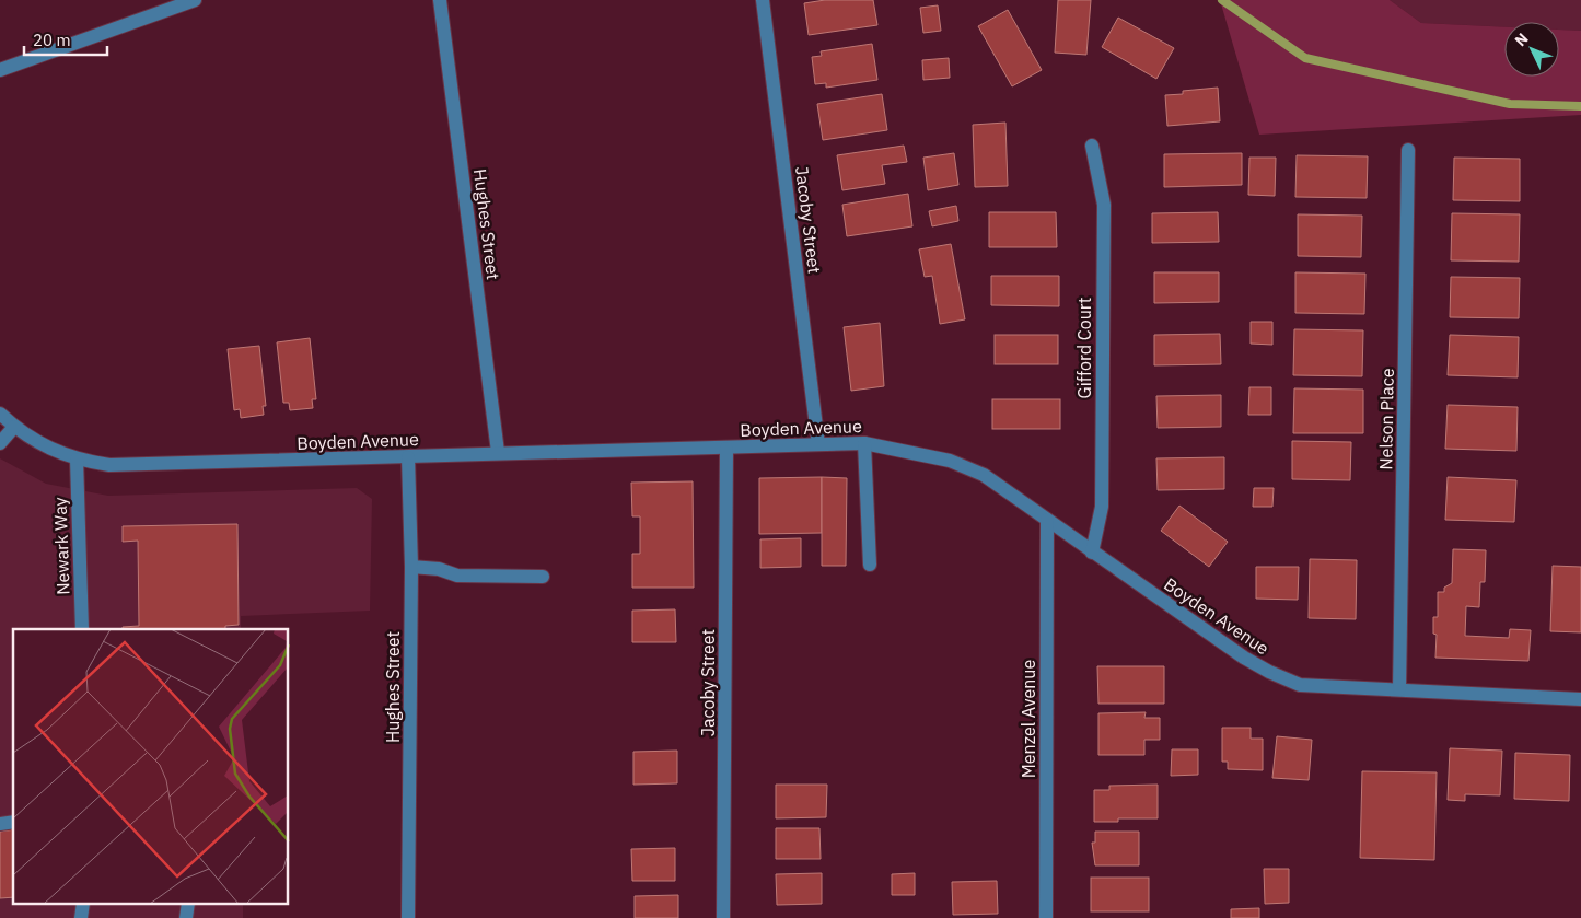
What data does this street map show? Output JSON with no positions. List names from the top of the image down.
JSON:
{
  "streets": {
    "street": [
      "Jacoby Street",
      "Hughes Street",
      "Gifford Court",
      "Nelson Place",
      "Boyden Avenue",
      "Newark Way",
      "Menzel Avenue"
    ]
  },
  "crossings": [
    ["Jacoby Street", "Boyden Avenue"],
    ["Hughes Street", "Boyden Avenue"],
    ["Gifford Court", "Boyden Avenue"],
    ["Nelson Place", "Boyden Avenue"],
    ["Boyden Avenue", "Newark Way"],
    ["Boyden Avenue", "Menzel Avenue"]
  ],
  "scale_bar": "20 m",
  "north": "top left"
}
